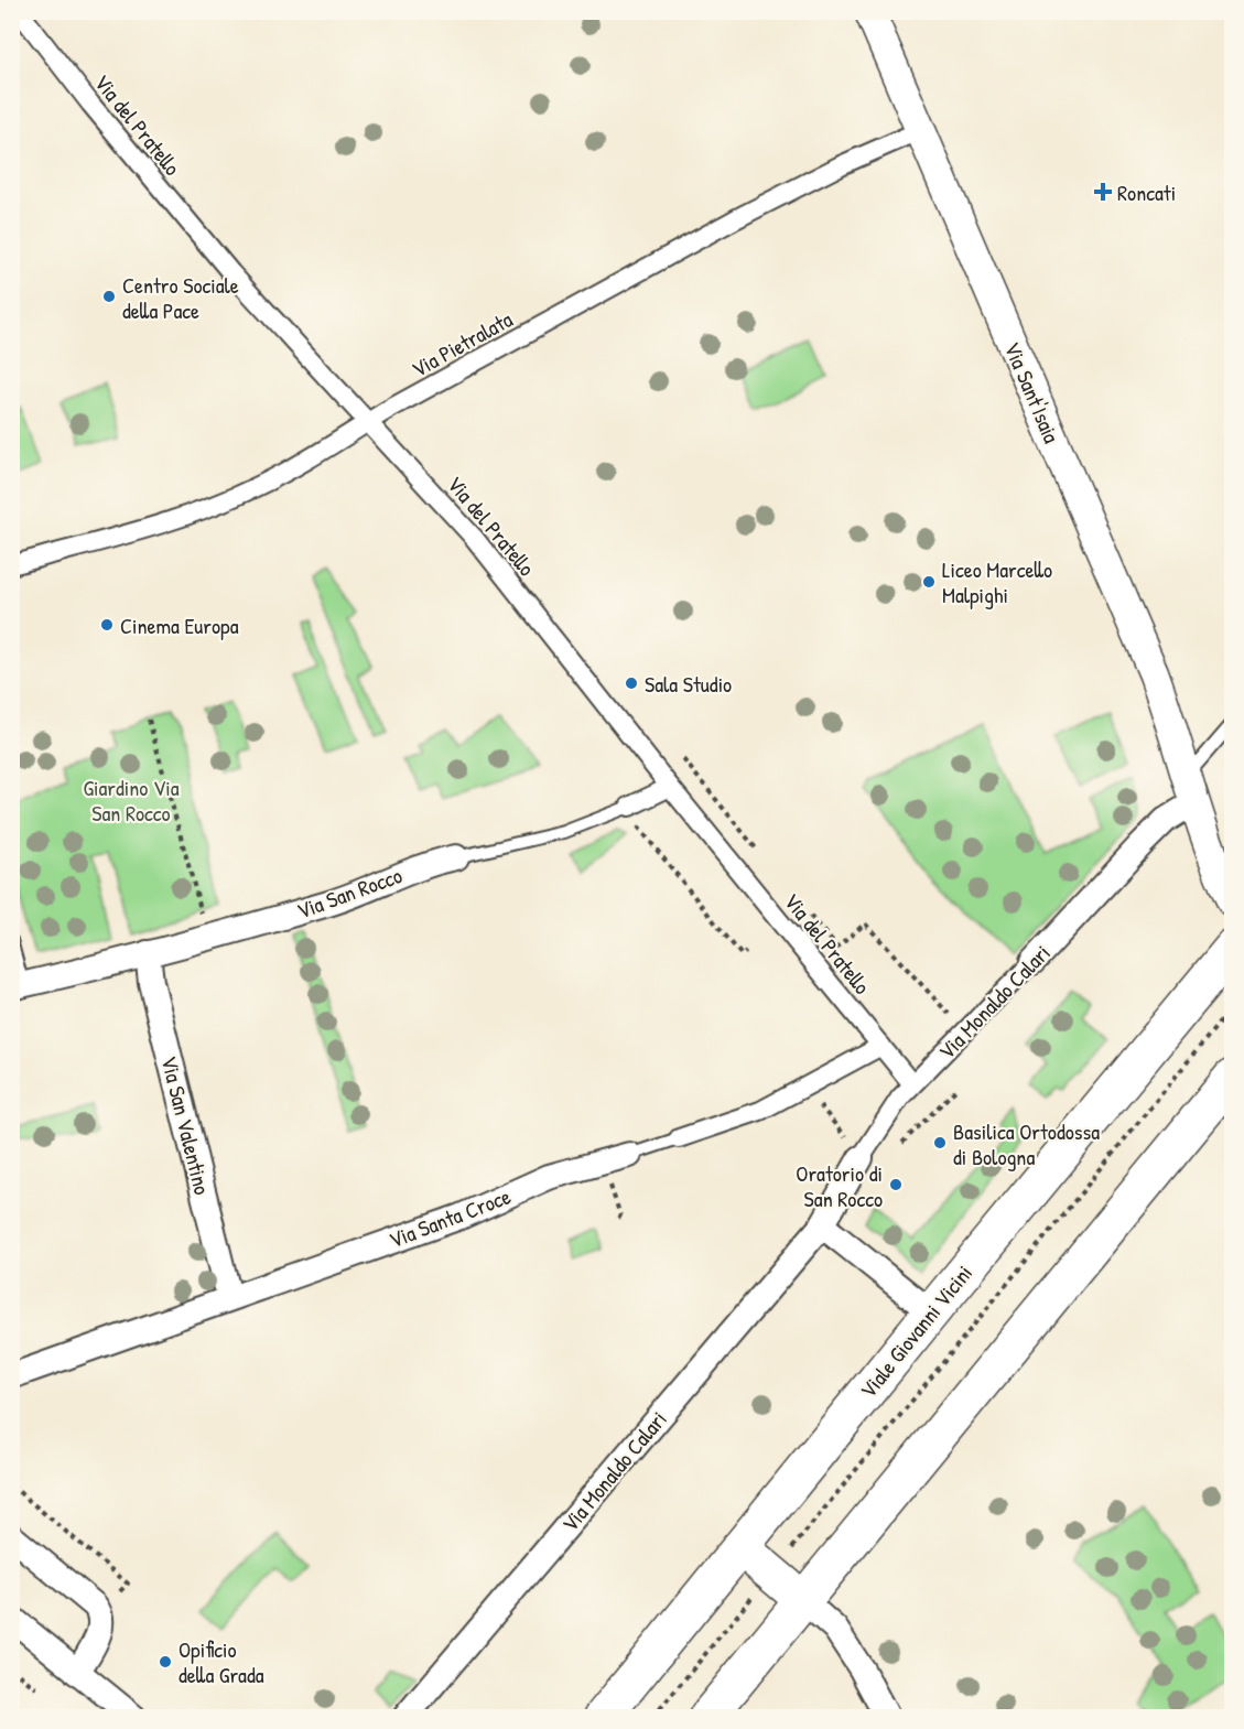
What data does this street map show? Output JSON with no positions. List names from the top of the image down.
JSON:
{
  "streets": {
    "main road": ["Viale Giovanni Vicini"],
    "street": [
      "Via del Pratello",
      "Via Pietralata",
      "Via Sant'Isaia",
      "Via San Rocco",
      "Via Monaldo Calari",
      "Via San Valentino",
      "Via Santa Croce"
    ]
  },
  "crossings": [
    ["Via del Pratello", "Via Pietralata"],
    ["Via del Pratello", "Via San Rocco"],
    ["Via del Pratello", "Via Monaldo Calari"],
    ["Via del Pratello", "Via Santa Croce"],
    ["Via Pietralata", "Via Sant'Isaia"],
    ["Via Sant'Isaia", "Via Monaldo Calari"],
    ["Via San Rocco", "Via San Valentino"],
    ["Via San Valentino", "Via Santa Croce"]
  ],
  "parks": ["Giardino Via San Rocco"],
  "places": {
    "health": ["Roncati"],
    "other": [
      "Centro Sociale della Pace",
      "Liceo Marcello Malpighi",
      "Cinema Europa",
      "Sala Studio",
      "Basilica Ortodossa di Bologna",
      "Oratorio di San Rocco",
      "Opificio della Grada"
    ]
  }
}
